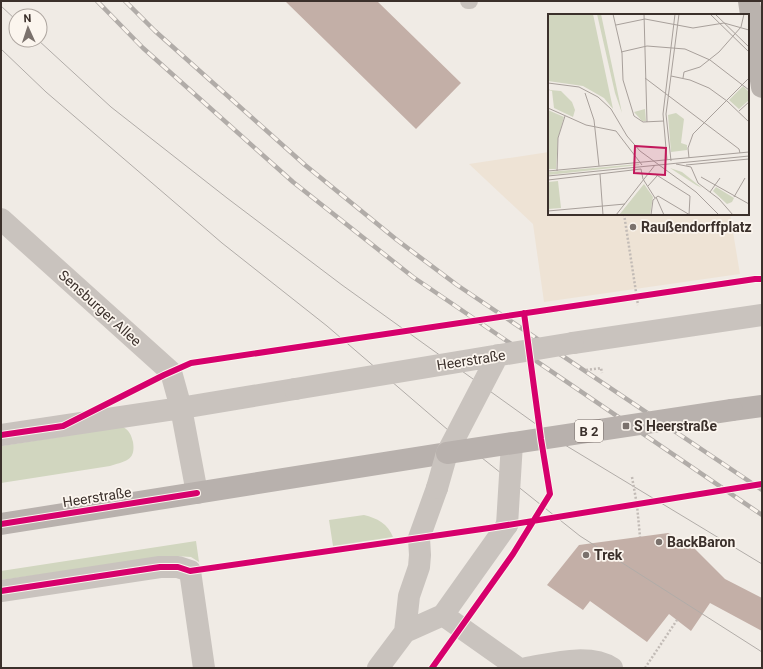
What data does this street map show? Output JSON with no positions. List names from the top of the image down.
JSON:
{
  "streets": {
    "main road": ["Heerstraße", "B 2"],
    "street": ["Sensburger Allee"]
  },
  "crossings": [
    ["Sensburger Allee", "Heerstraße"]
  ],
  "places": {
    "other": ["Raußendorffplatz", "BackBaron", "Trek"],
    "transit": ["S Heerstraße"]
  },
  "north": "top"
}
